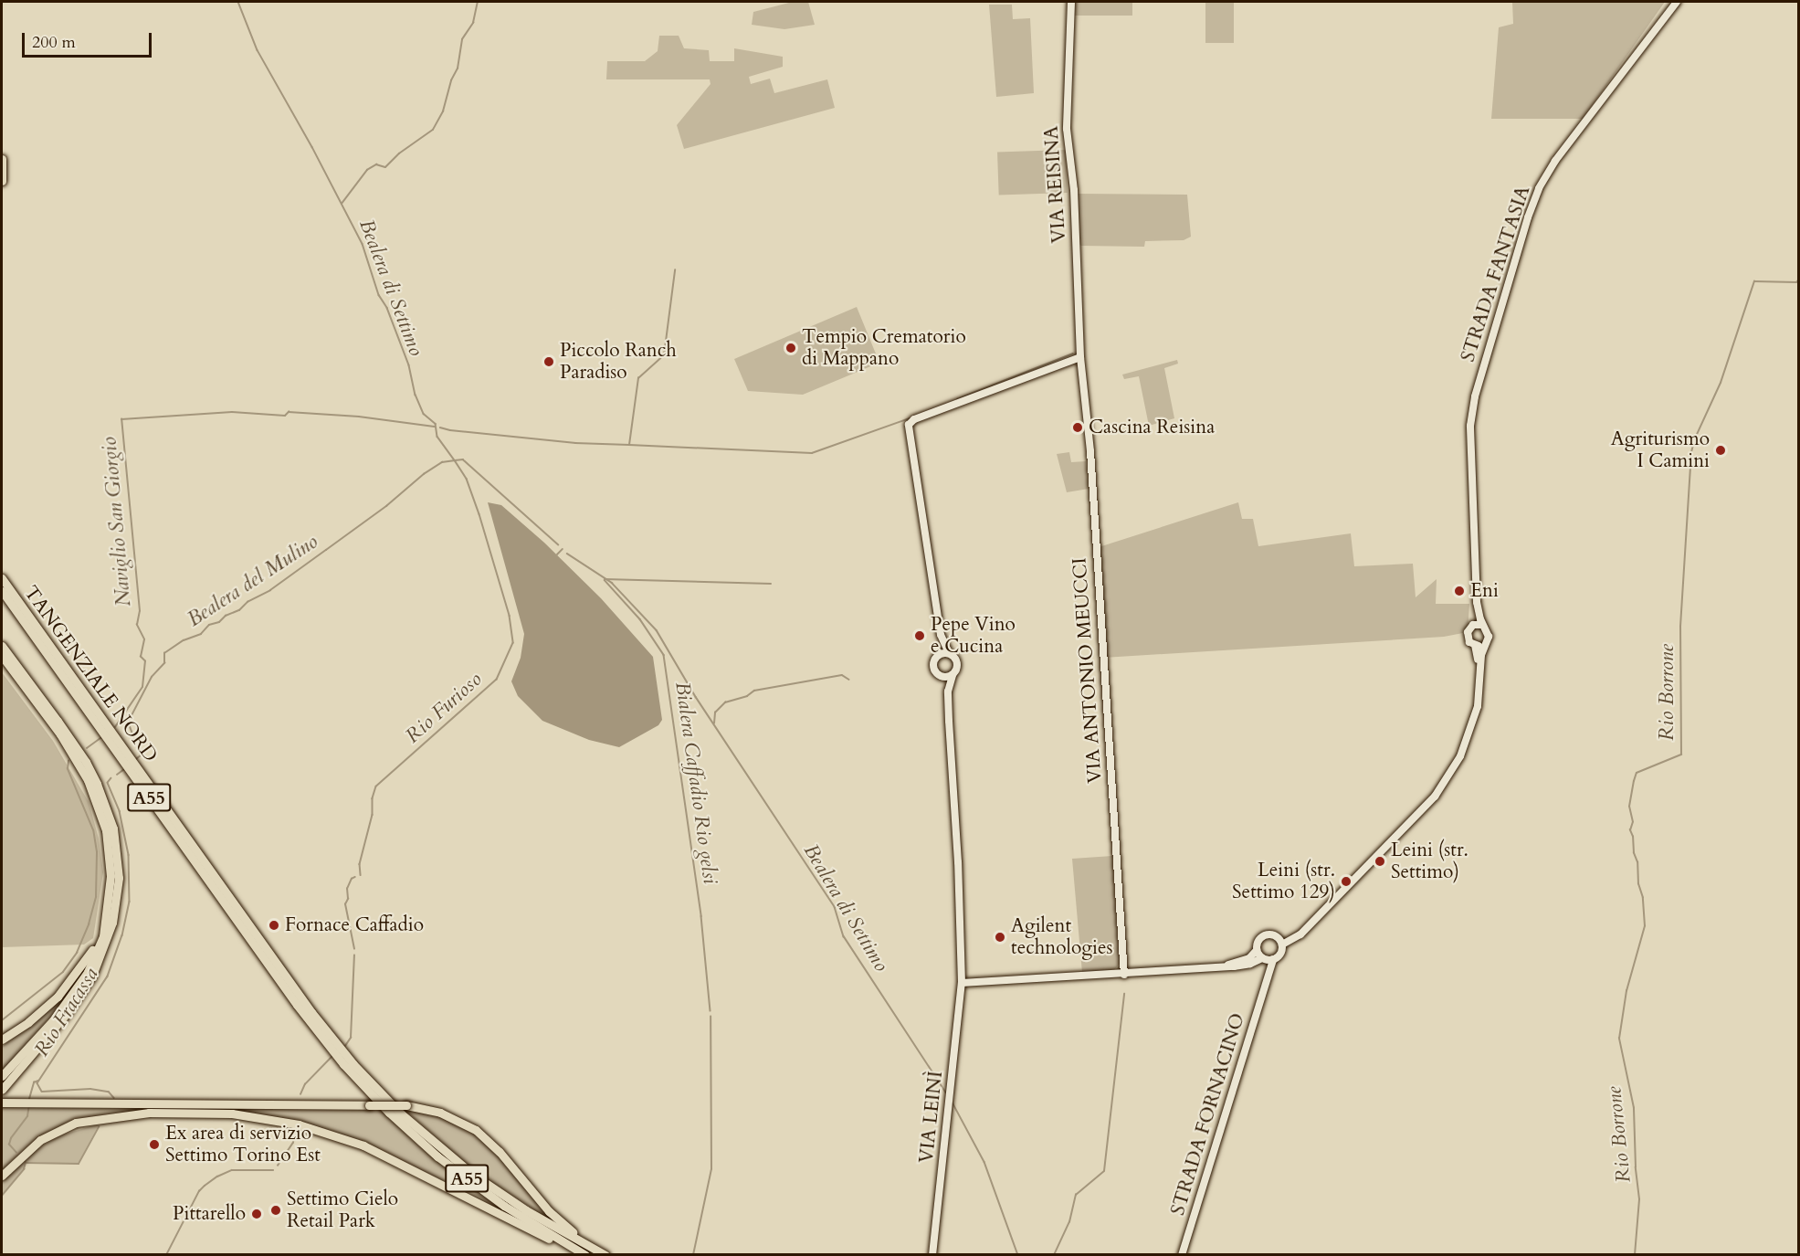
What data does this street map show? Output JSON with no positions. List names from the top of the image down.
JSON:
{
  "streets": {
    "highway": ["TANGENZIALE NORD", "A55"],
    "street": [
      "VIA REISINA",
      "STRADA FANTASIA",
      "VIA ANTONIO MEUCCI",
      "STRADA FORNACINO",
      "VIA LEINÌ"
    ]
  },
  "crossings": [
    ["VIA REISINA", "VIA ANTONIO MEUCCI"],
    ["TANGENZIALE NORD", "A55"]
  ],
  "water": [
    "Bealera di Settimo",
    "Naviglio San Giorgio",
    "Bealera del Mulino",
    "Rio Borrone",
    "Rio Furioso",
    "Bialera Caffadio Rio gelsi",
    "Rio Fracassa"
  ],
  "places": [
    "Tempio Crematorio di Mappano",
    "Piccolo Ranch Paradiso",
    "Cascina Reisina",
    "Agriturismo I Camini",
    "Eni",
    "Pepe Vino e Cucina",
    "Leini (str. Settimo)",
    "Leini (str. Settimo 129)",
    "Fornace Caffadio",
    "Agilent technologies",
    "Ex area di servizio Settimo Torino Est",
    "Settimo Cielo Retail Park",
    "Pittarello"
  ],
  "scale_bar": "200 m"
}
